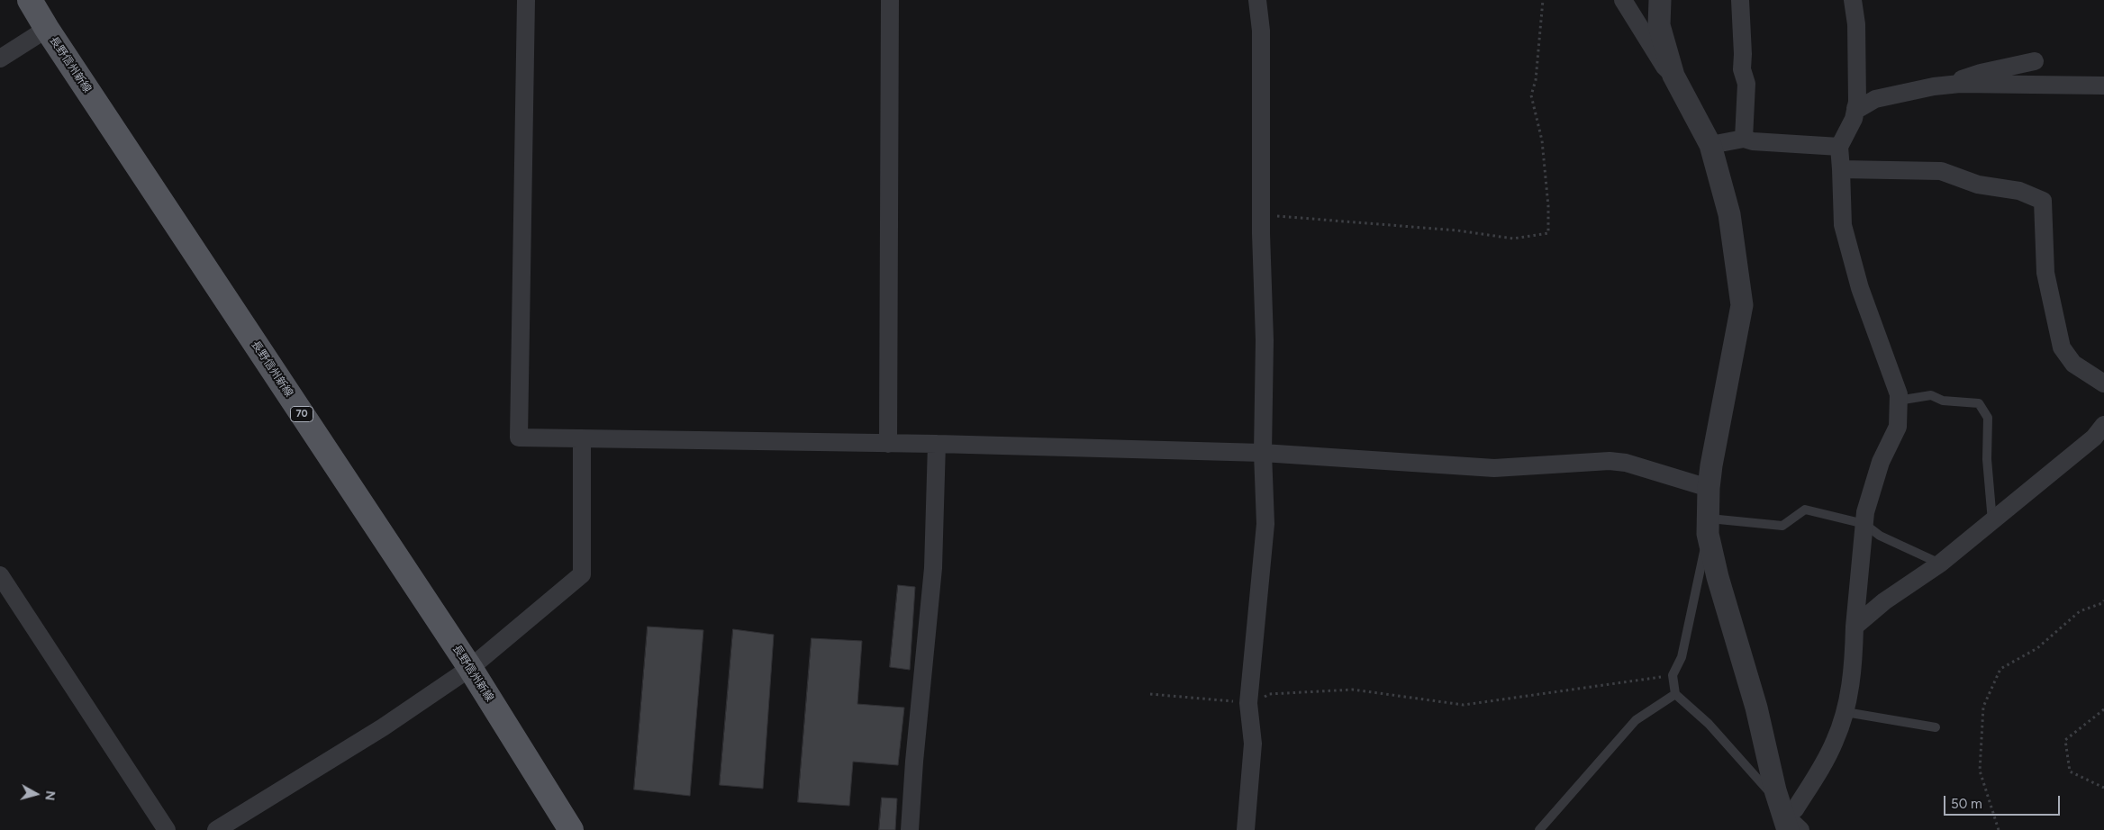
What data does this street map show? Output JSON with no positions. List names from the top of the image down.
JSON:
{
  "streets": {
    "main road": ["長野信州新線", "70"]
  },
  "scale_bar": "50 m",
  "north": "right"
}
